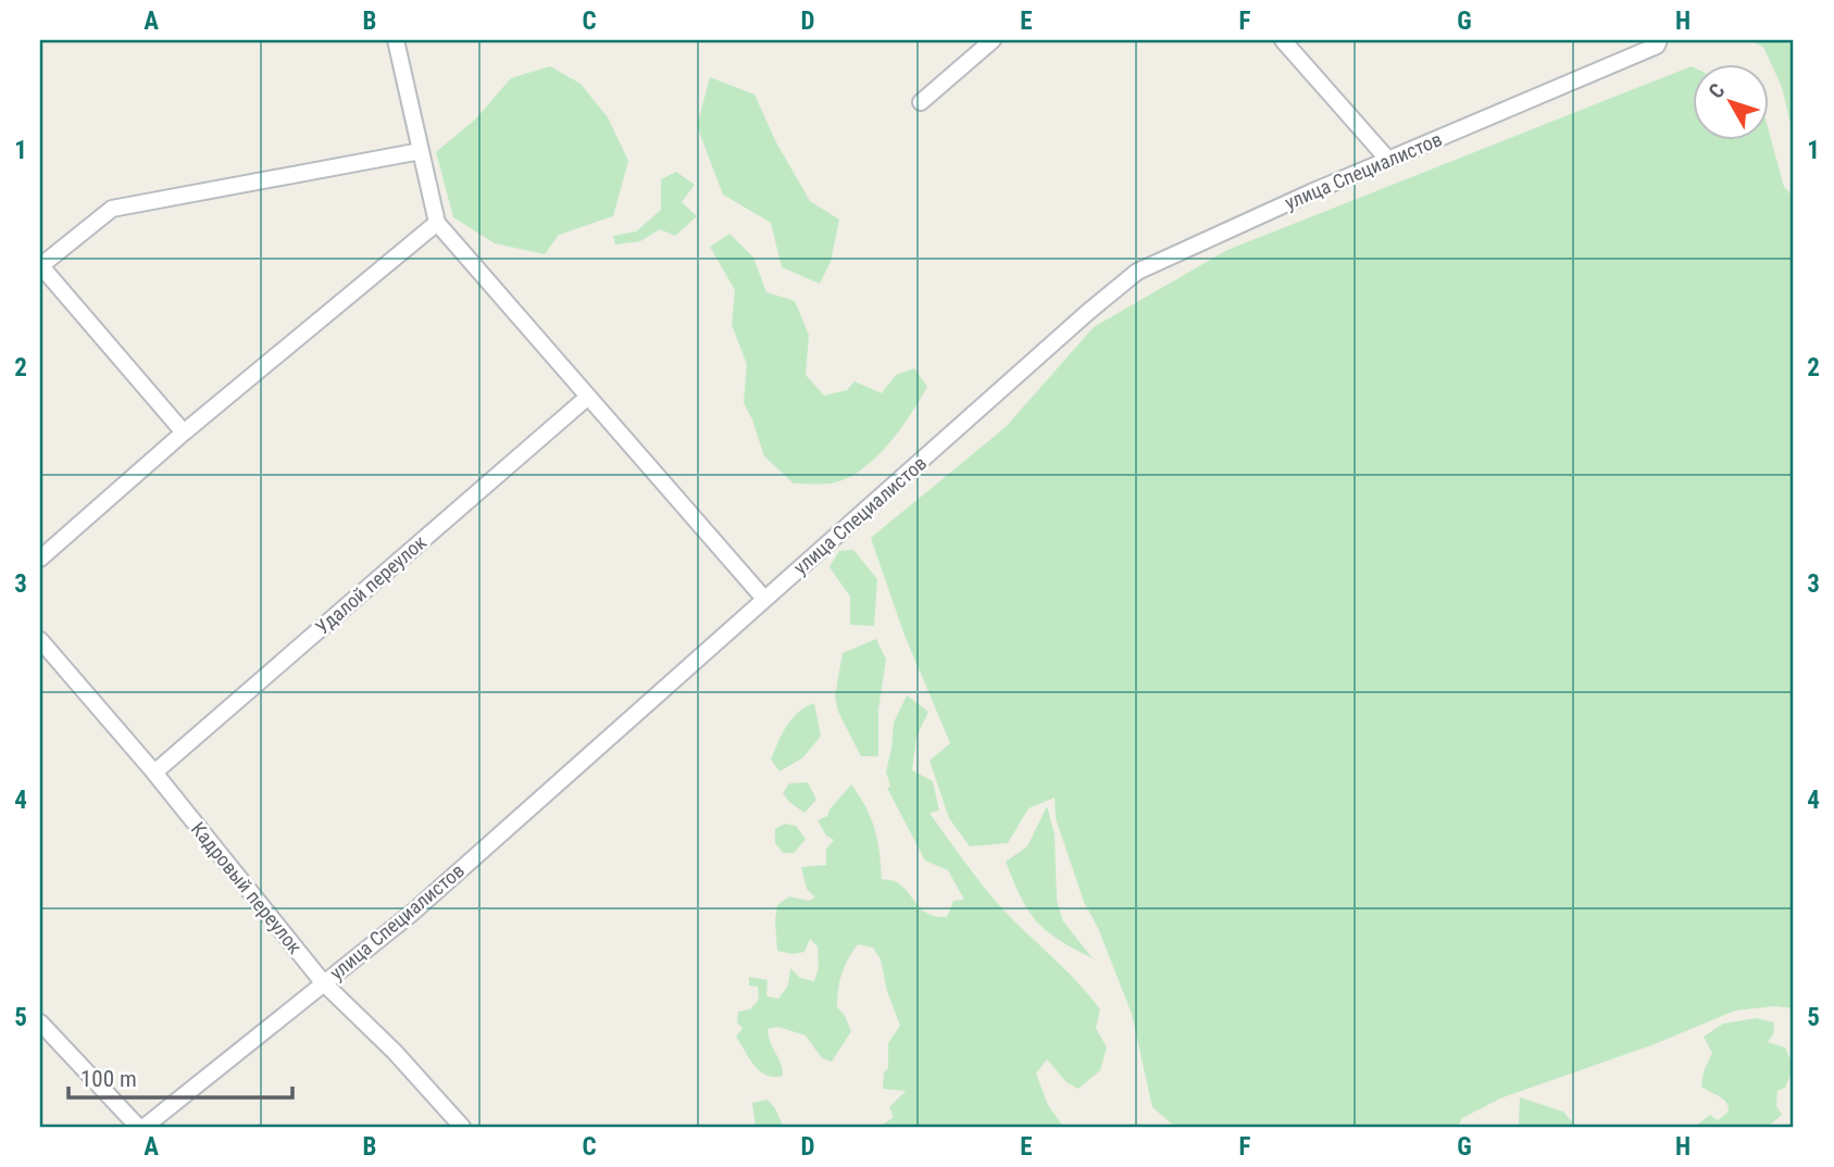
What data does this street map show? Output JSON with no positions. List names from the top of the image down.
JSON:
{
  "streets": {
    "street": ["улица Специалистов", "Удалой переулок", "Кадровый переулок"]
  },
  "crossings": [
    ["улица Специалистов", "Кадровый переулок"],
    ["Удалой переулок", "Кадровый переулок"]
  ],
  "scale_bar": "100 m",
  "north": "top left",
  "grid": {
    "columns": [
      "A",
      "B",
      "C",
      "D",
      "E",
      "F",
      "G",
      "H"
    ],
    "rows": [
      "1",
      "2",
      "3",
      "4",
      "5"
    ]
  }
}
